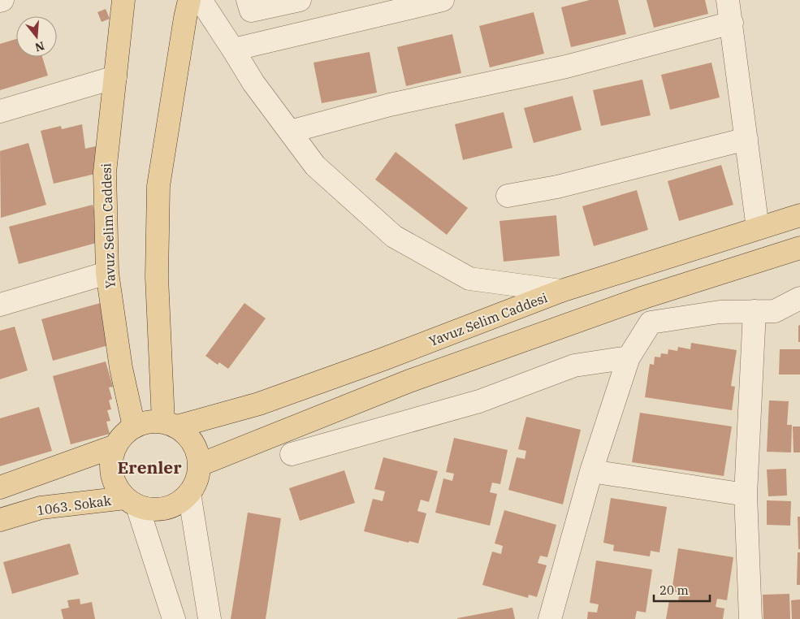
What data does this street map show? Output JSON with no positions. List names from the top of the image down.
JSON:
{
  "streets": {
    "main road": ["Yavuz Selim Caddesi", "1063. Sokak"]
  },
  "crossings": [
    ["Yavuz Selim Caddesi", "1063. Sokak"]
  ],
  "districts": ["Erenler"],
  "scale_bar": "20 m",
  "north": "bottom"
}
